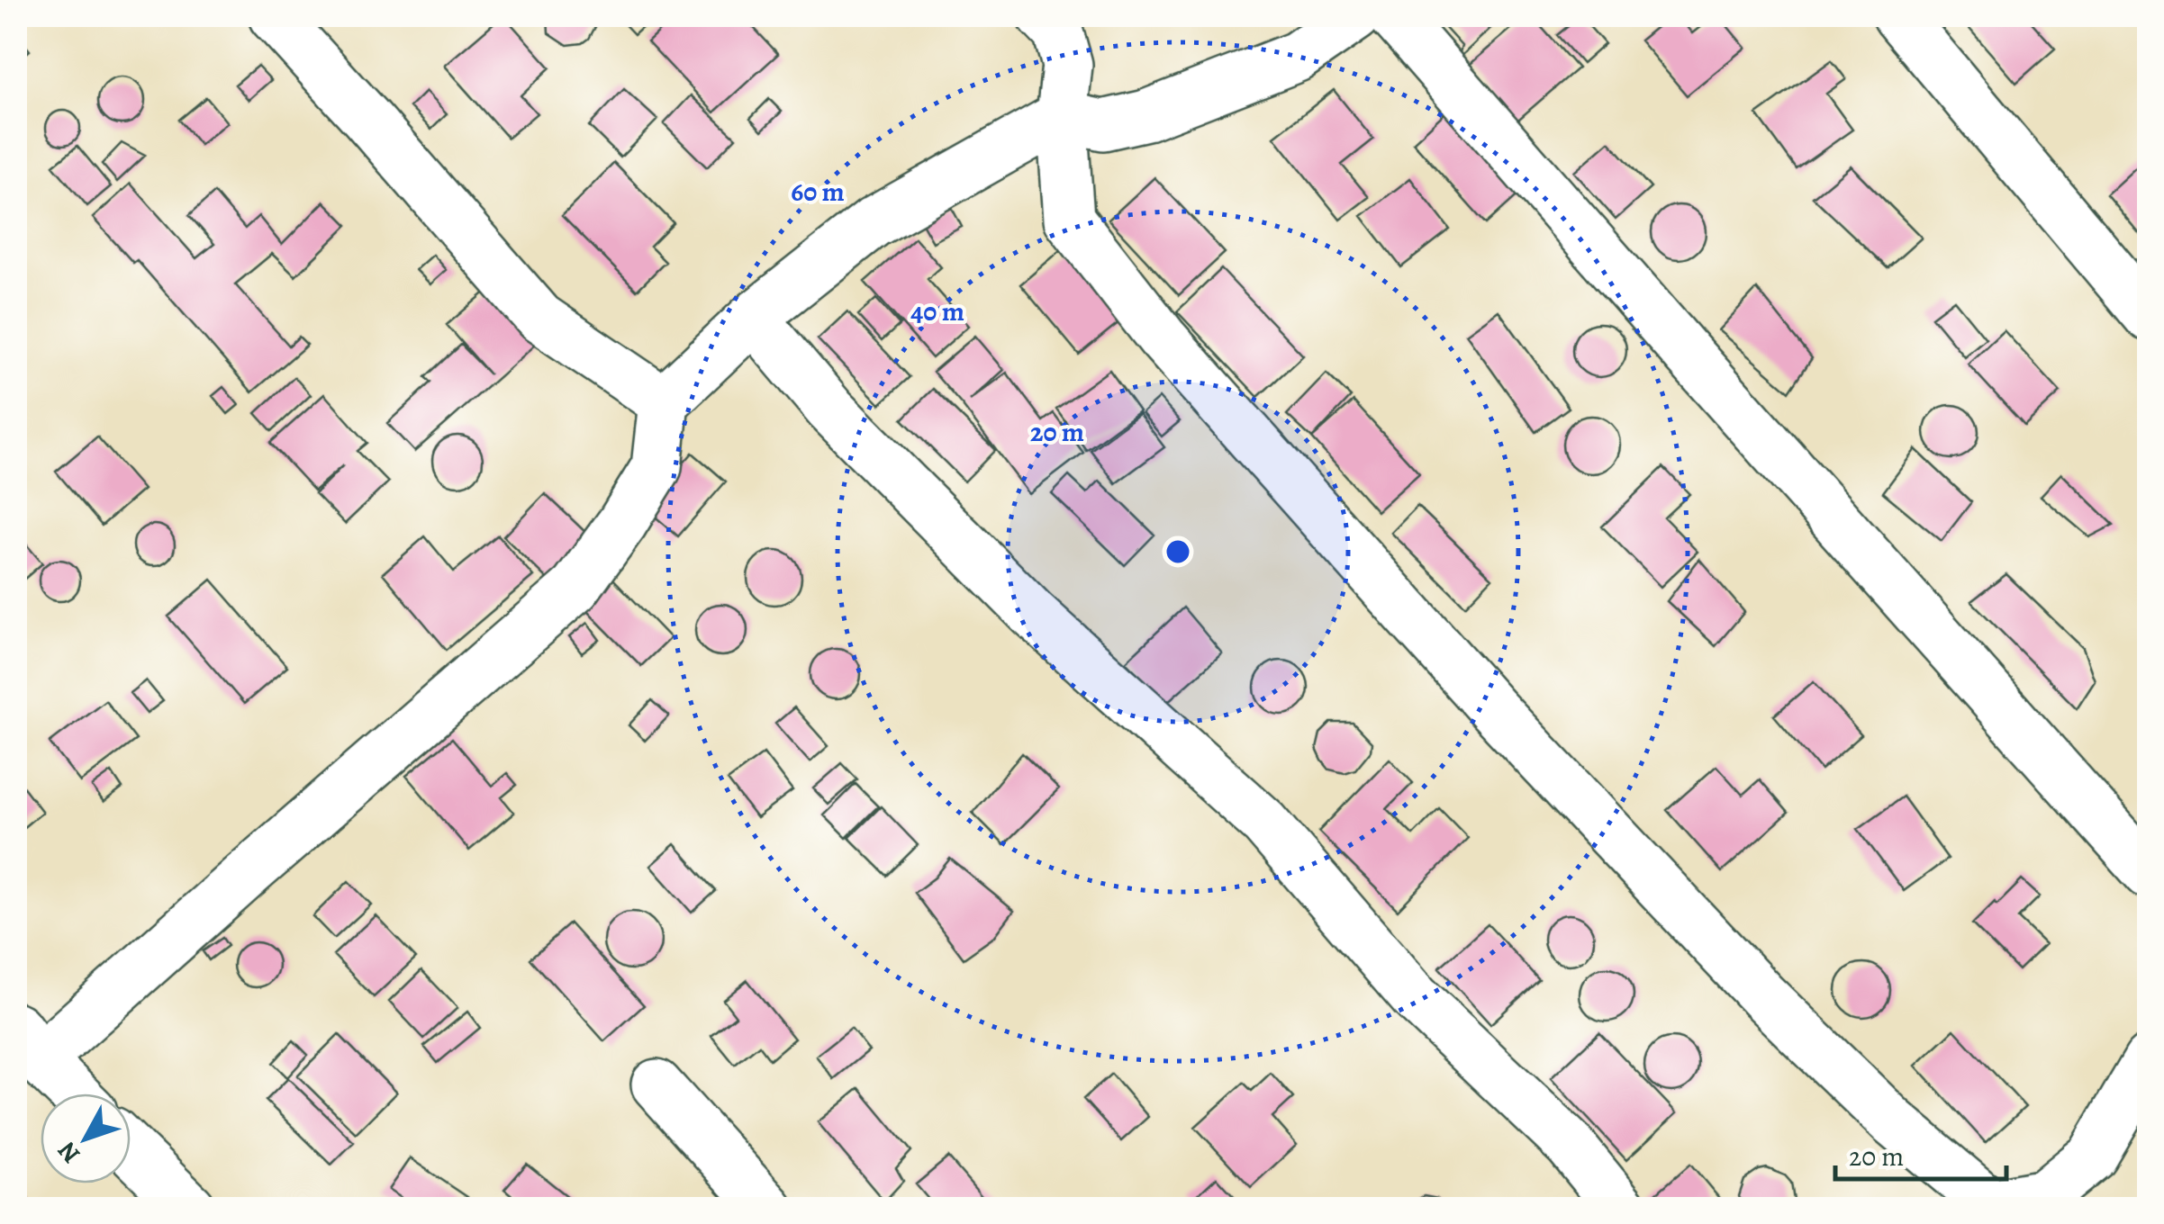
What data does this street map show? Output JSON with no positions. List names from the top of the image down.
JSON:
{
  "scale_bar": "20 m",
  "north": "bottom left",
  "rings": ["60 m", "40 m", "20 m"]
}
